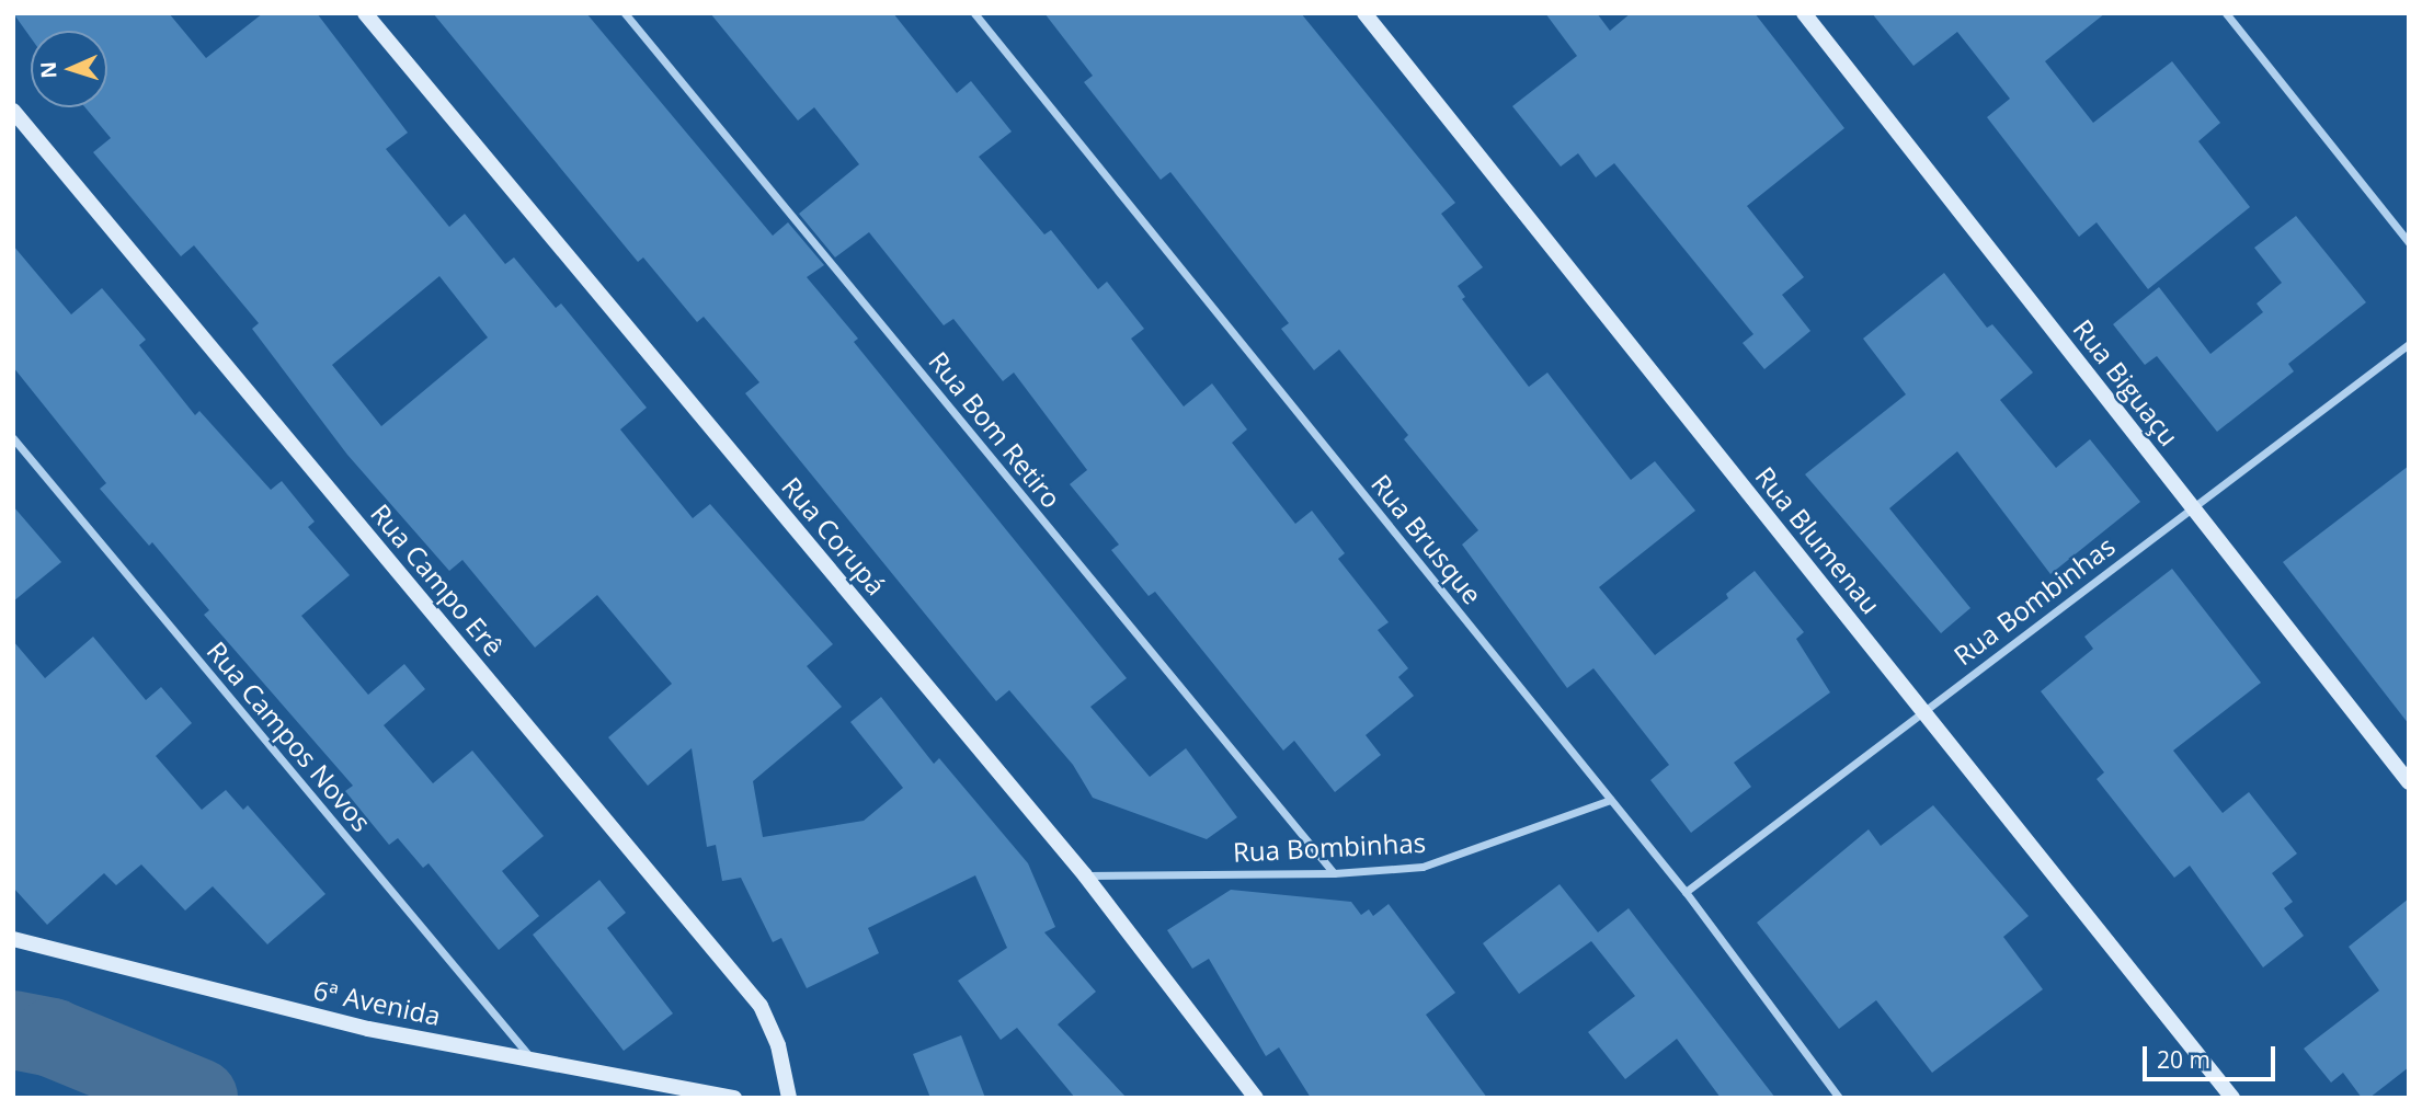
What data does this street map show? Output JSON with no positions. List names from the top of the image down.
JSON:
{
  "streets": {
    "street": [
      "Rua Biguaçu",
      "Rua Bom Retiro",
      "Rua Corupá",
      "Rua Brusque",
      "Rua Blumenau",
      "Rua Campo Erê",
      "Rua Bombinhas",
      "Rua Campos Novos",
      "6ª Avenida"
    ]
  },
  "crossings": [
    ["Rua Biguaçu", "Rua Bombinhas"],
    ["Rua Bom Retiro", "Rua Bombinhas"],
    ["Rua Corupá", "Rua Bombinhas"],
    ["Rua Brusque", "Rua Bombinhas"],
    ["Rua Blumenau", "Rua Bombinhas"],
    ["Rua Campos Novos", "6ª Avenida"]
  ],
  "scale_bar": "20 m",
  "north": "left"
}
